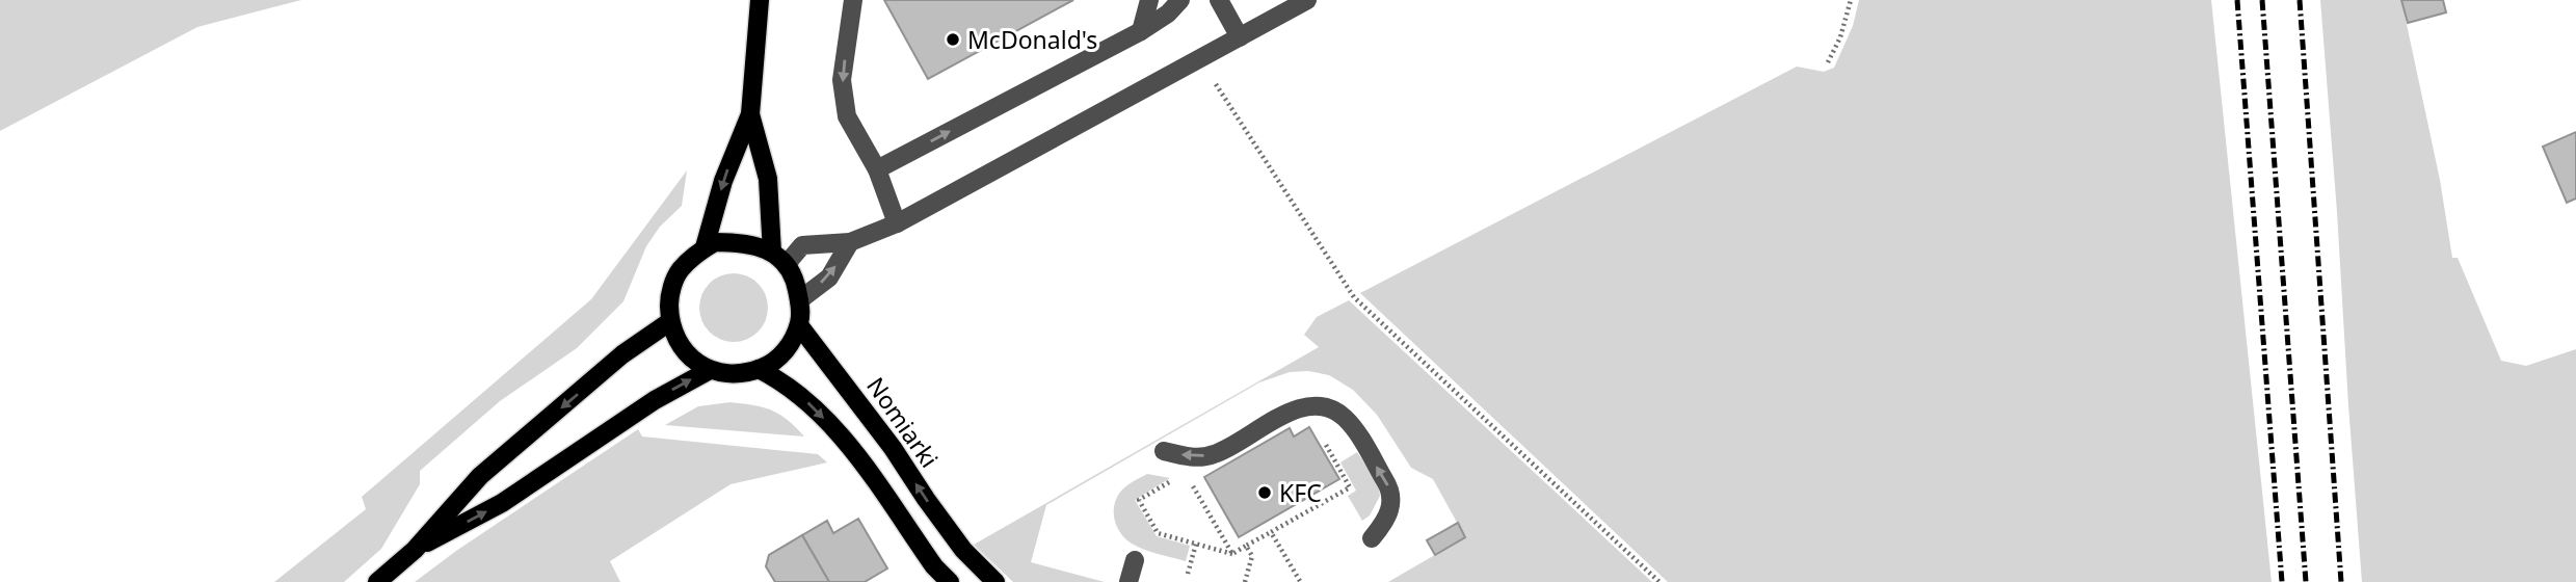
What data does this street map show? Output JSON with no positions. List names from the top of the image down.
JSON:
{
  "streets": {
    "main road": ["Nomiarki"]
  },
  "places": ["McDonald's", "KFC"]
}
